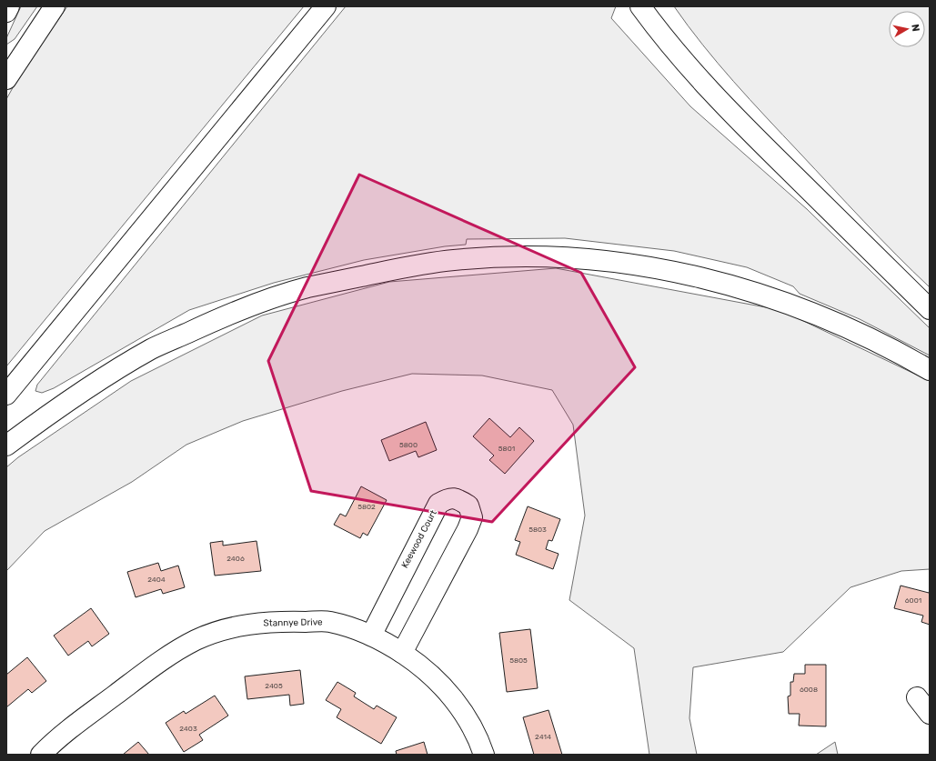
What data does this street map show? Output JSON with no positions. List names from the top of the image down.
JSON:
{
  "streets": {
    "main road": ["Keewood Court", "Stannye Drive"]
  },
  "crossings": [
    ["Keewood Court", "Stannye Drive"]
  ],
  "house_numbers": [
    "5800",
    "5801",
    "5802",
    "5803",
    "2406",
    "2404",
    "6001",
    "5805",
    "2405",
    "6008",
    "2403",
    "2414"
  ],
  "north": "right"
}
